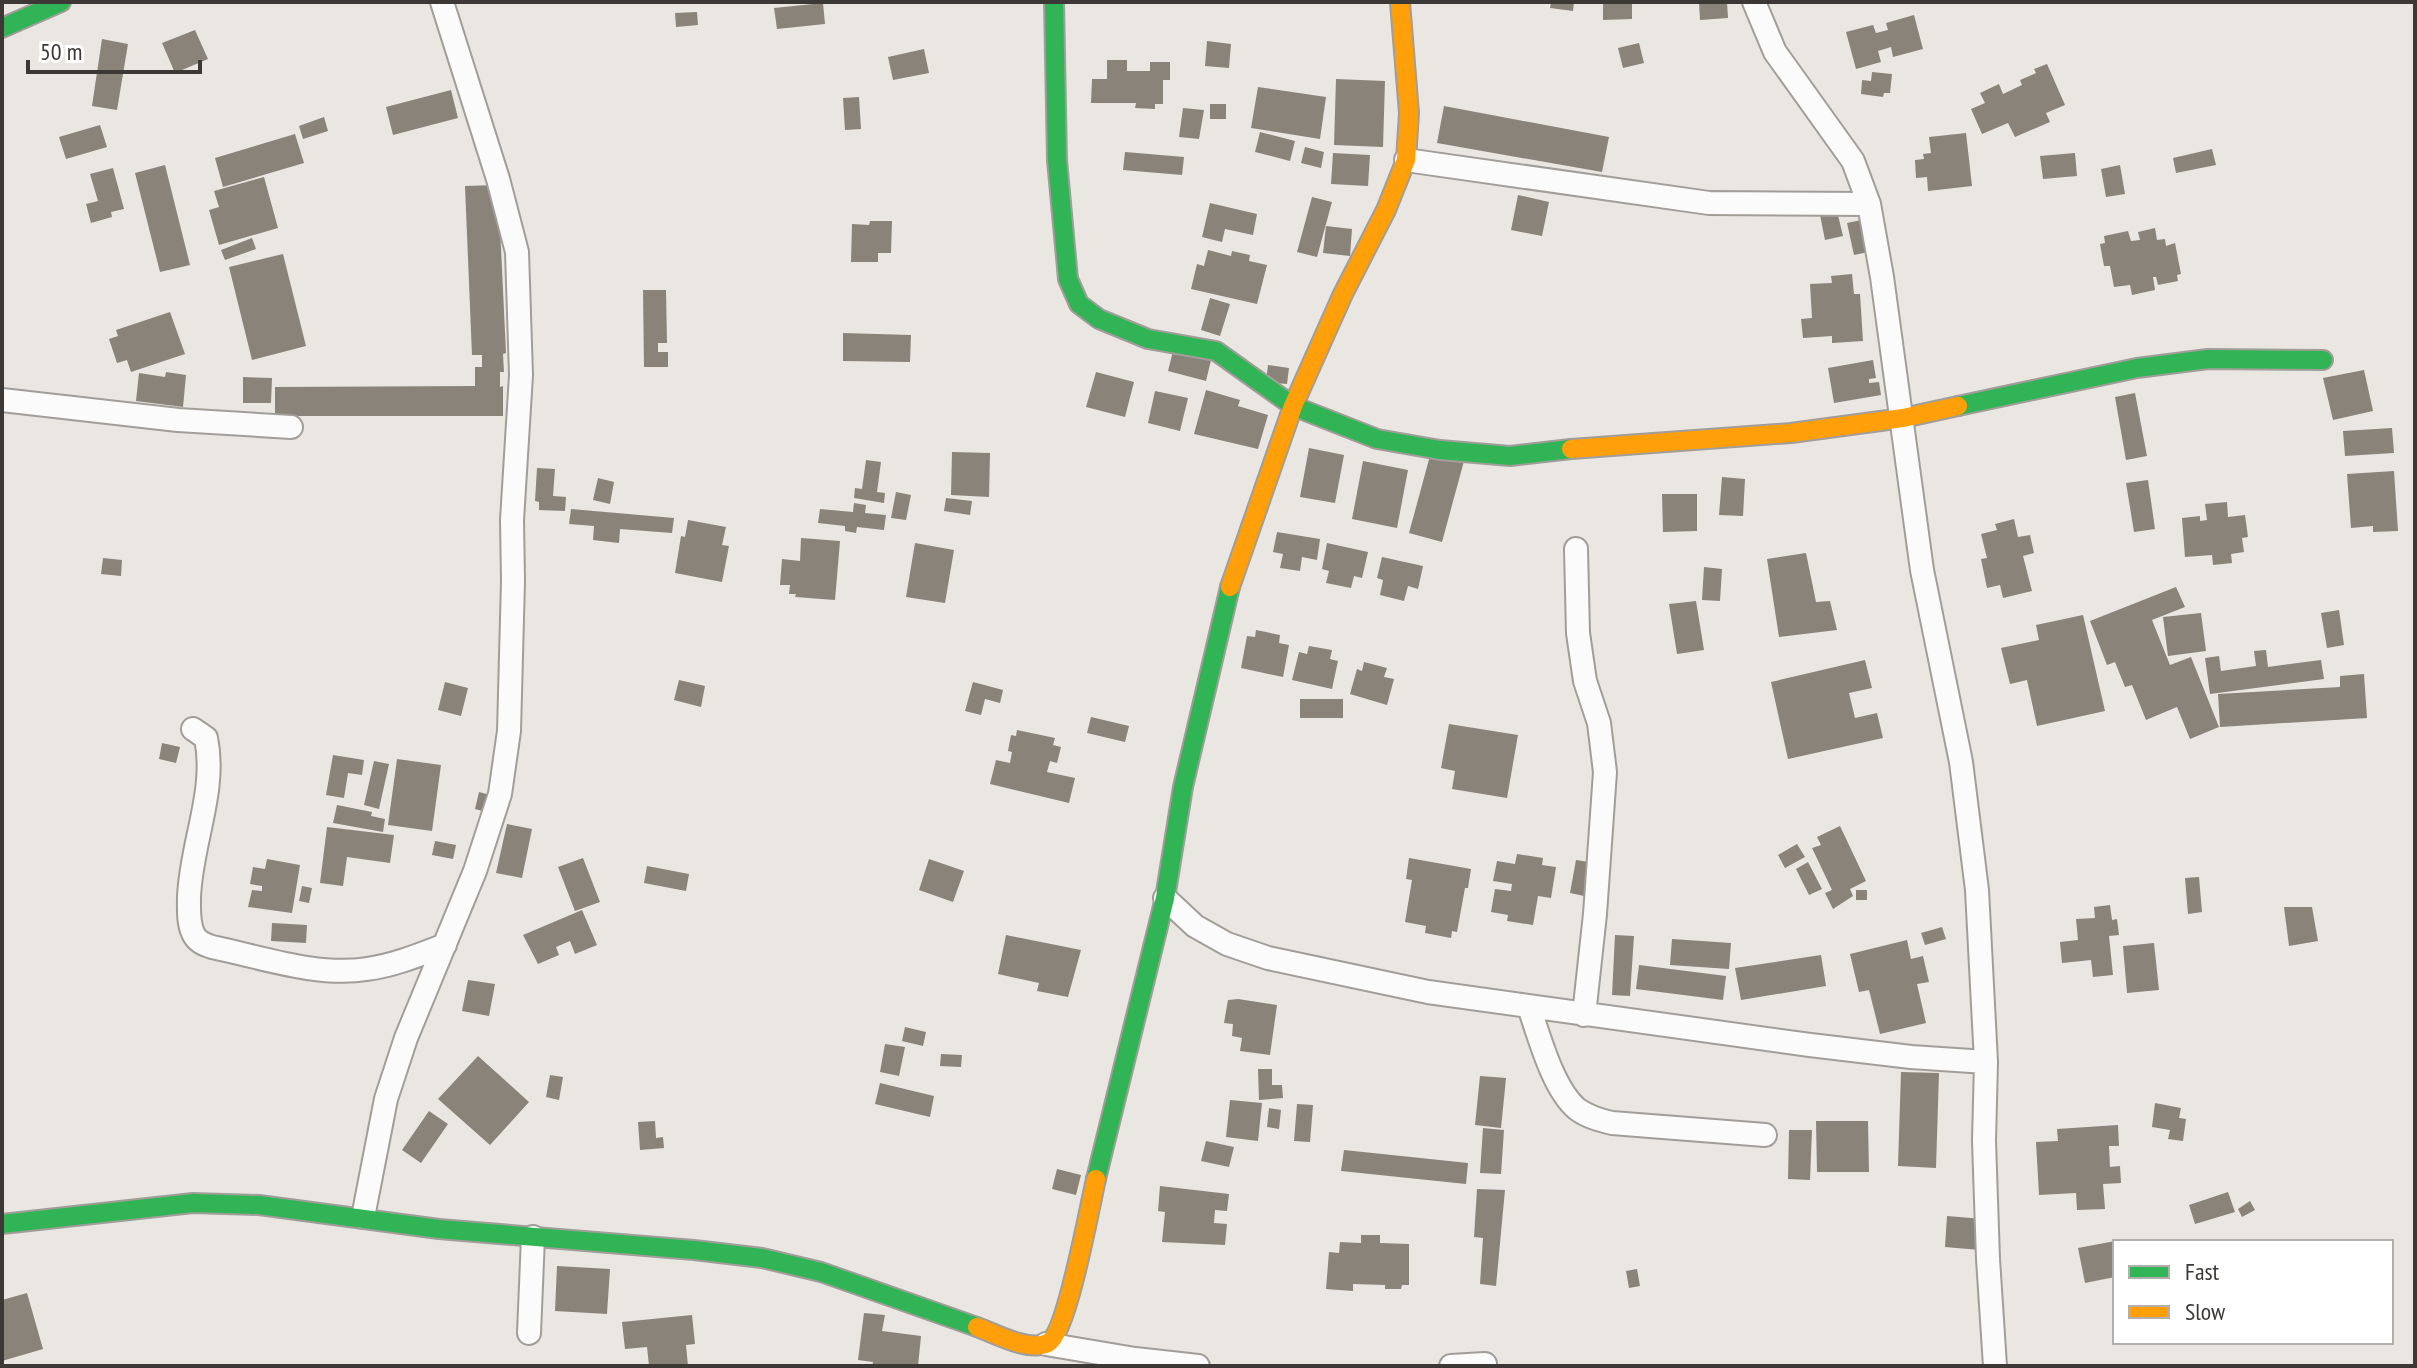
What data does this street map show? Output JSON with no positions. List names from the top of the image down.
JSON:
{
  "legend": ["Fast", "Slow"],
  "scale_bar": "50 m"
}
